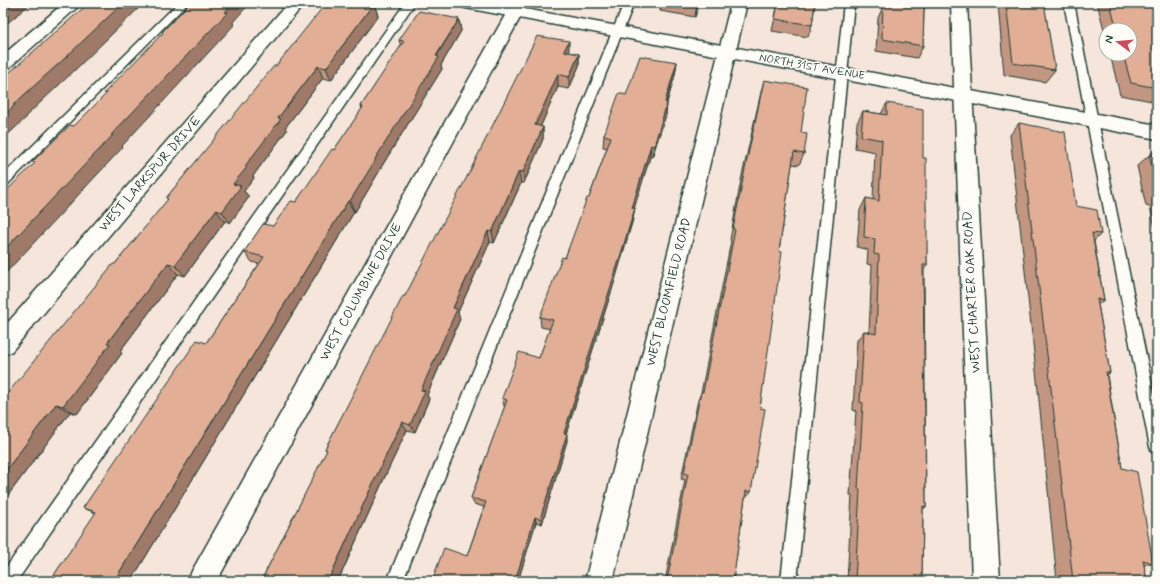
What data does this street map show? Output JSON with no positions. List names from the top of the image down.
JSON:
{
  "streets": {
    "street": [
      "NORTH 31ST AVENUE",
      "WEST LARKSPUR DRIVE",
      "WEST COLUMBINE DRIVE",
      "WEST BLOOMFIELD ROAD",
      "WEST CHARTER OAK ROAD"
    ]
  },
  "crossings": [
    ["NORTH 31ST AVENUE", "WEST COLUMBINE DRIVE"],
    ["NORTH 31ST AVENUE", "WEST BLOOMFIELD ROAD"],
    ["NORTH 31ST AVENUE", "WEST CHARTER OAK ROAD"]
  ],
  "north": "left"
}
